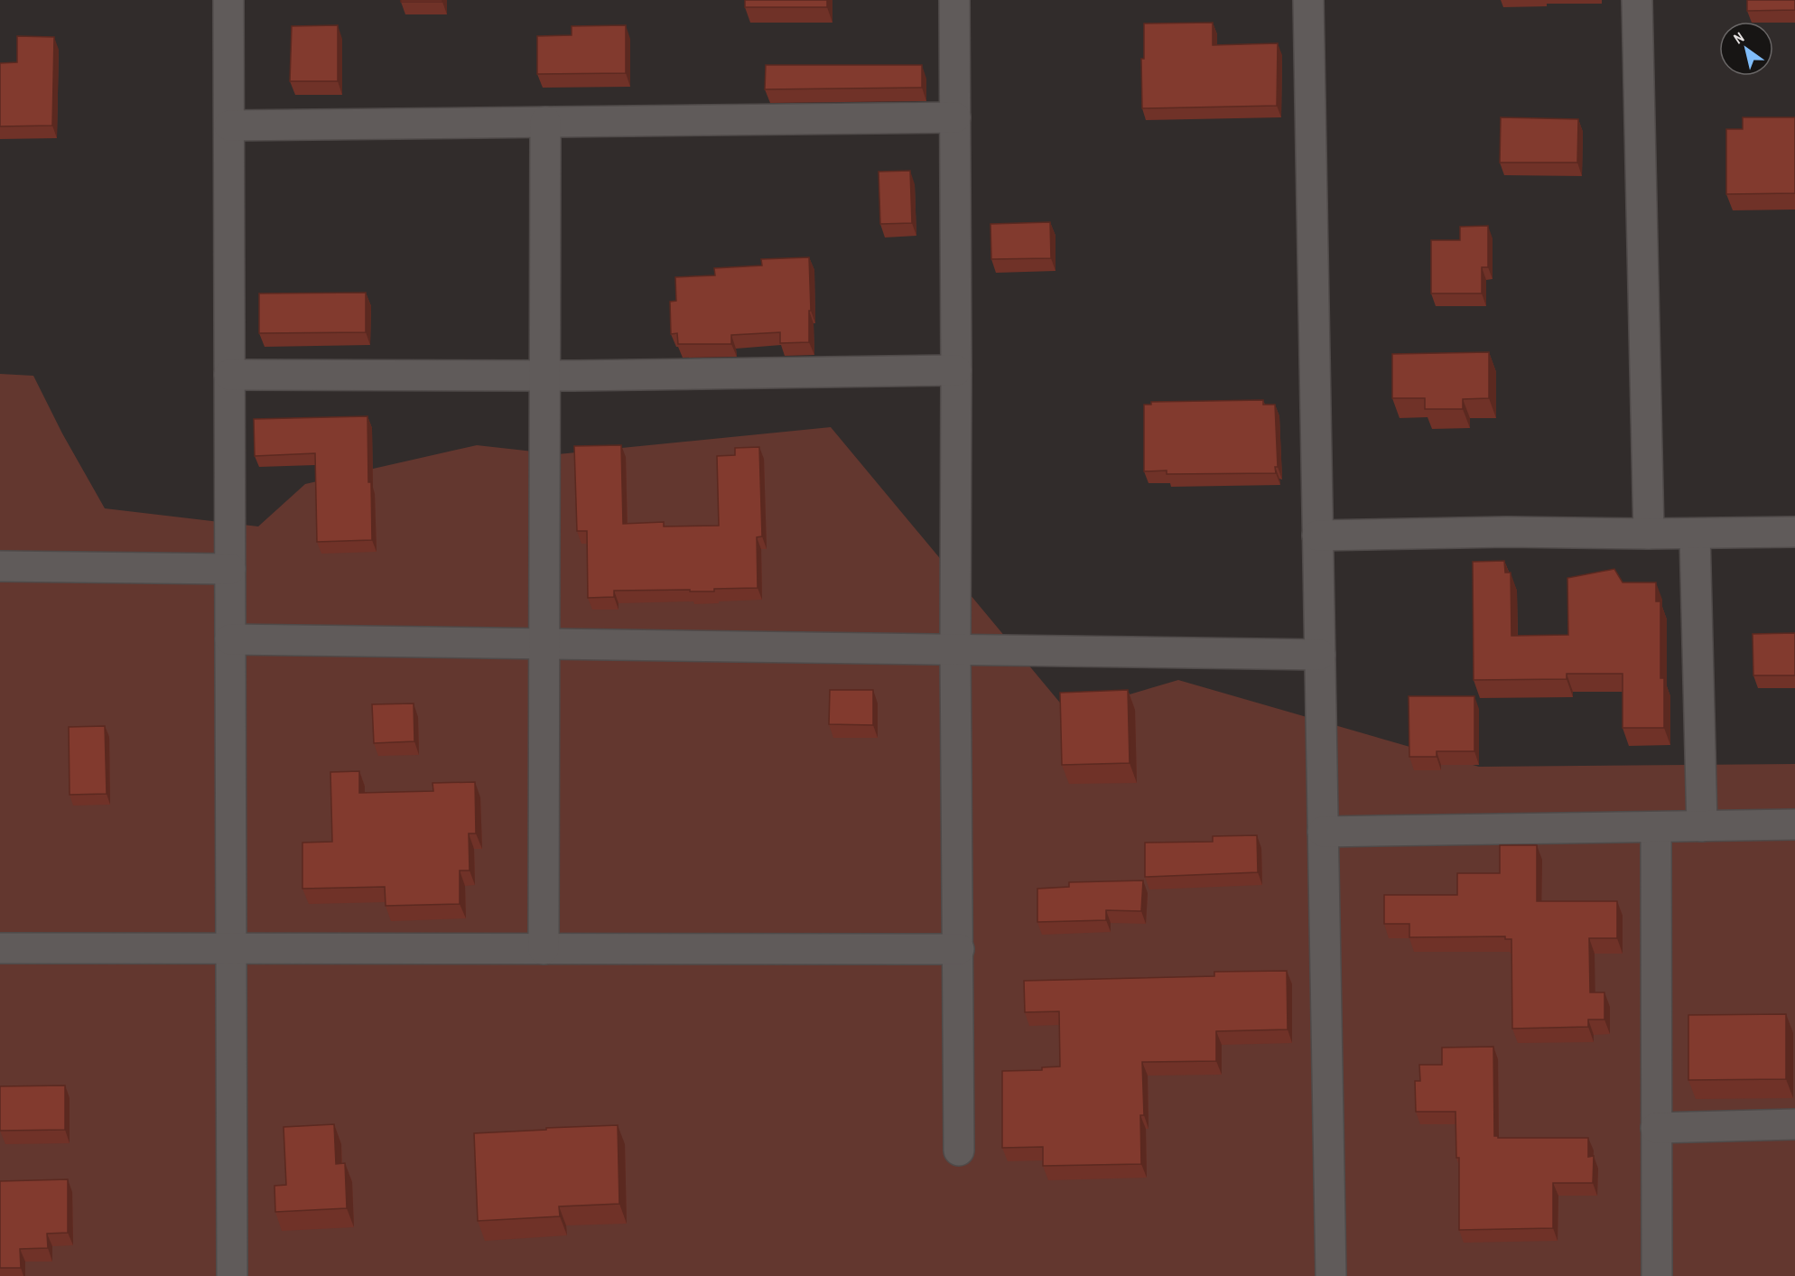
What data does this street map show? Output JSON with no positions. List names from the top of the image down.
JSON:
{
  "north": "top left"
}
